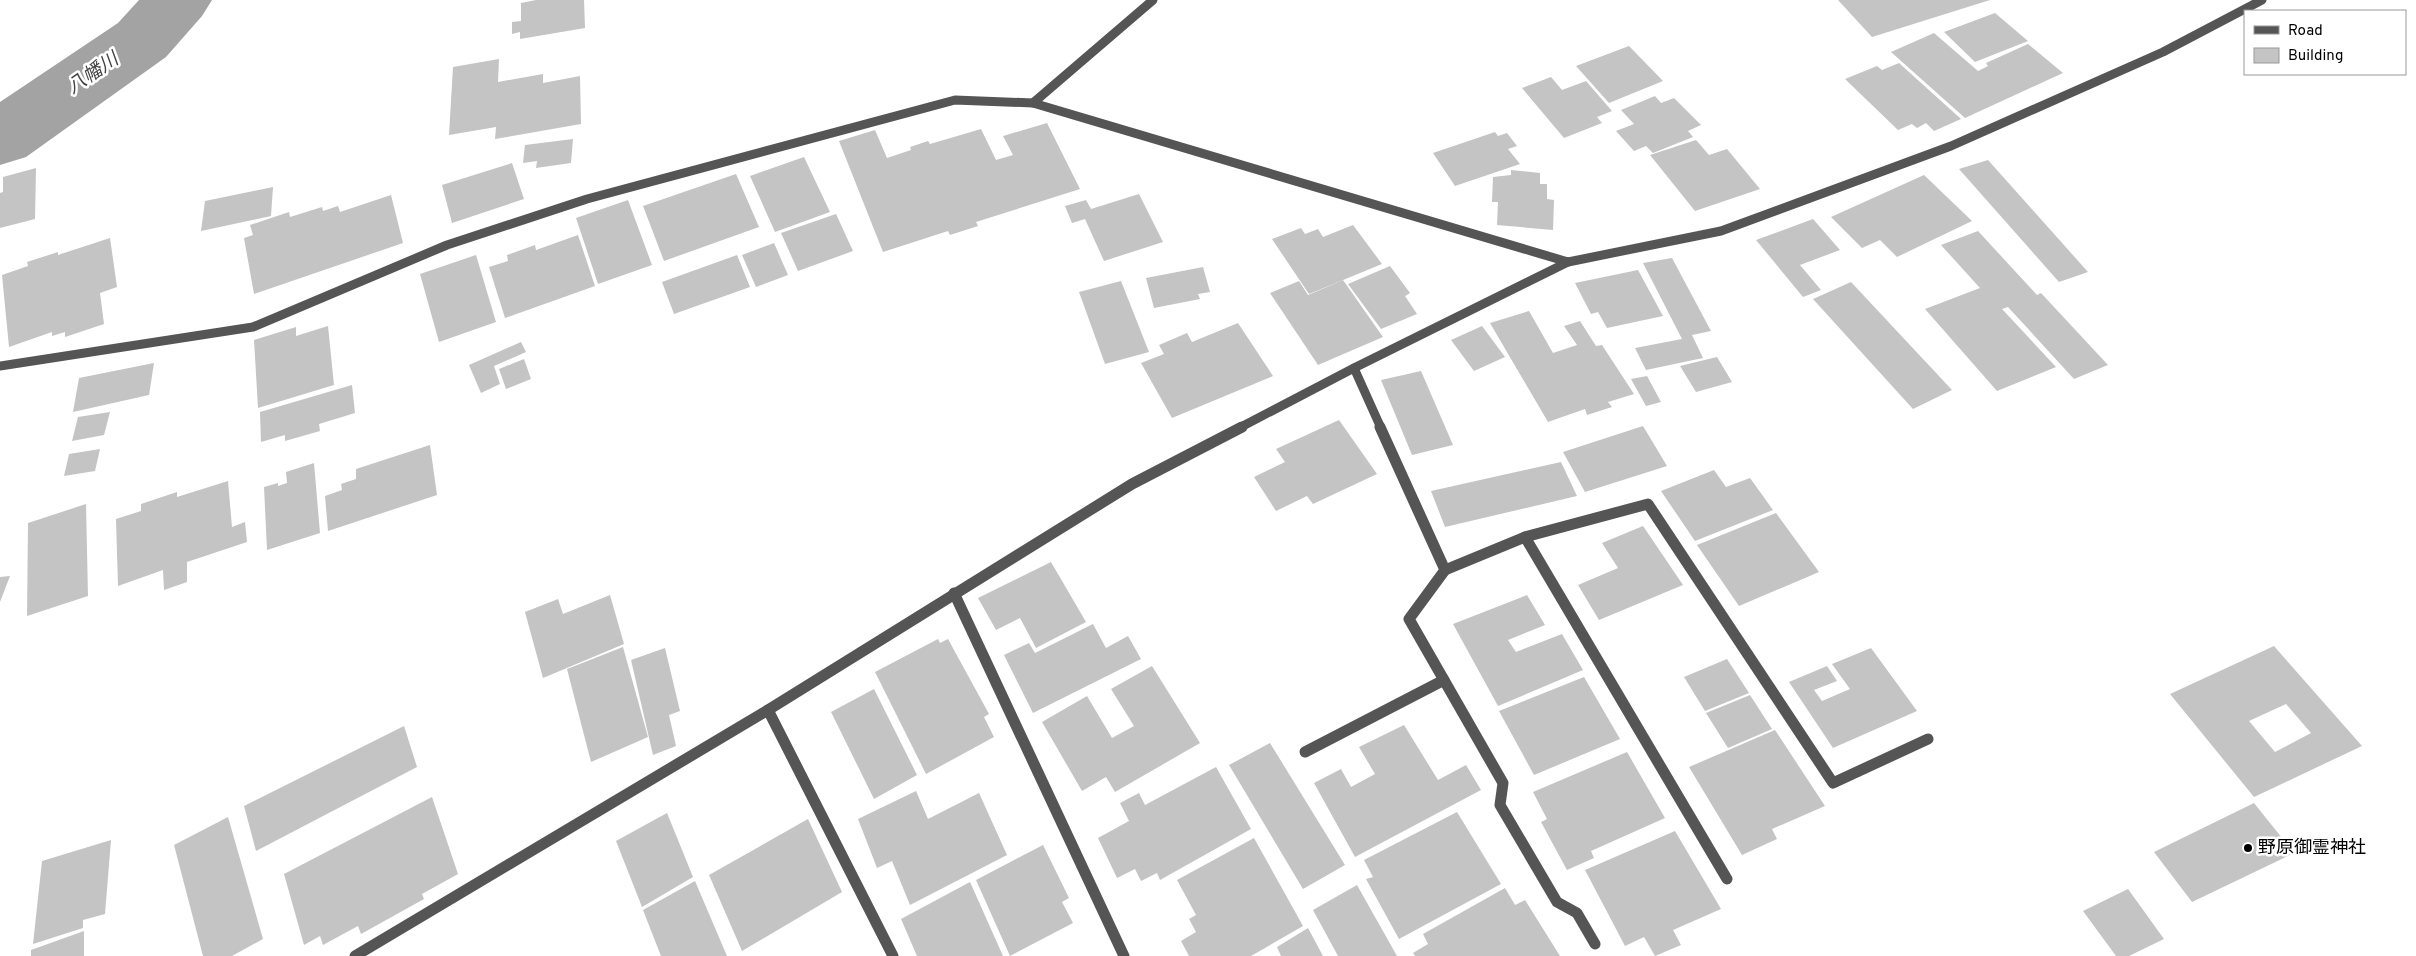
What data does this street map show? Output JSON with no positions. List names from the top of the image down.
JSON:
{
  "water": ["八幡川"],
  "places": ["野原御霊神社"],
  "legend": ["Road", "Building"]
}
